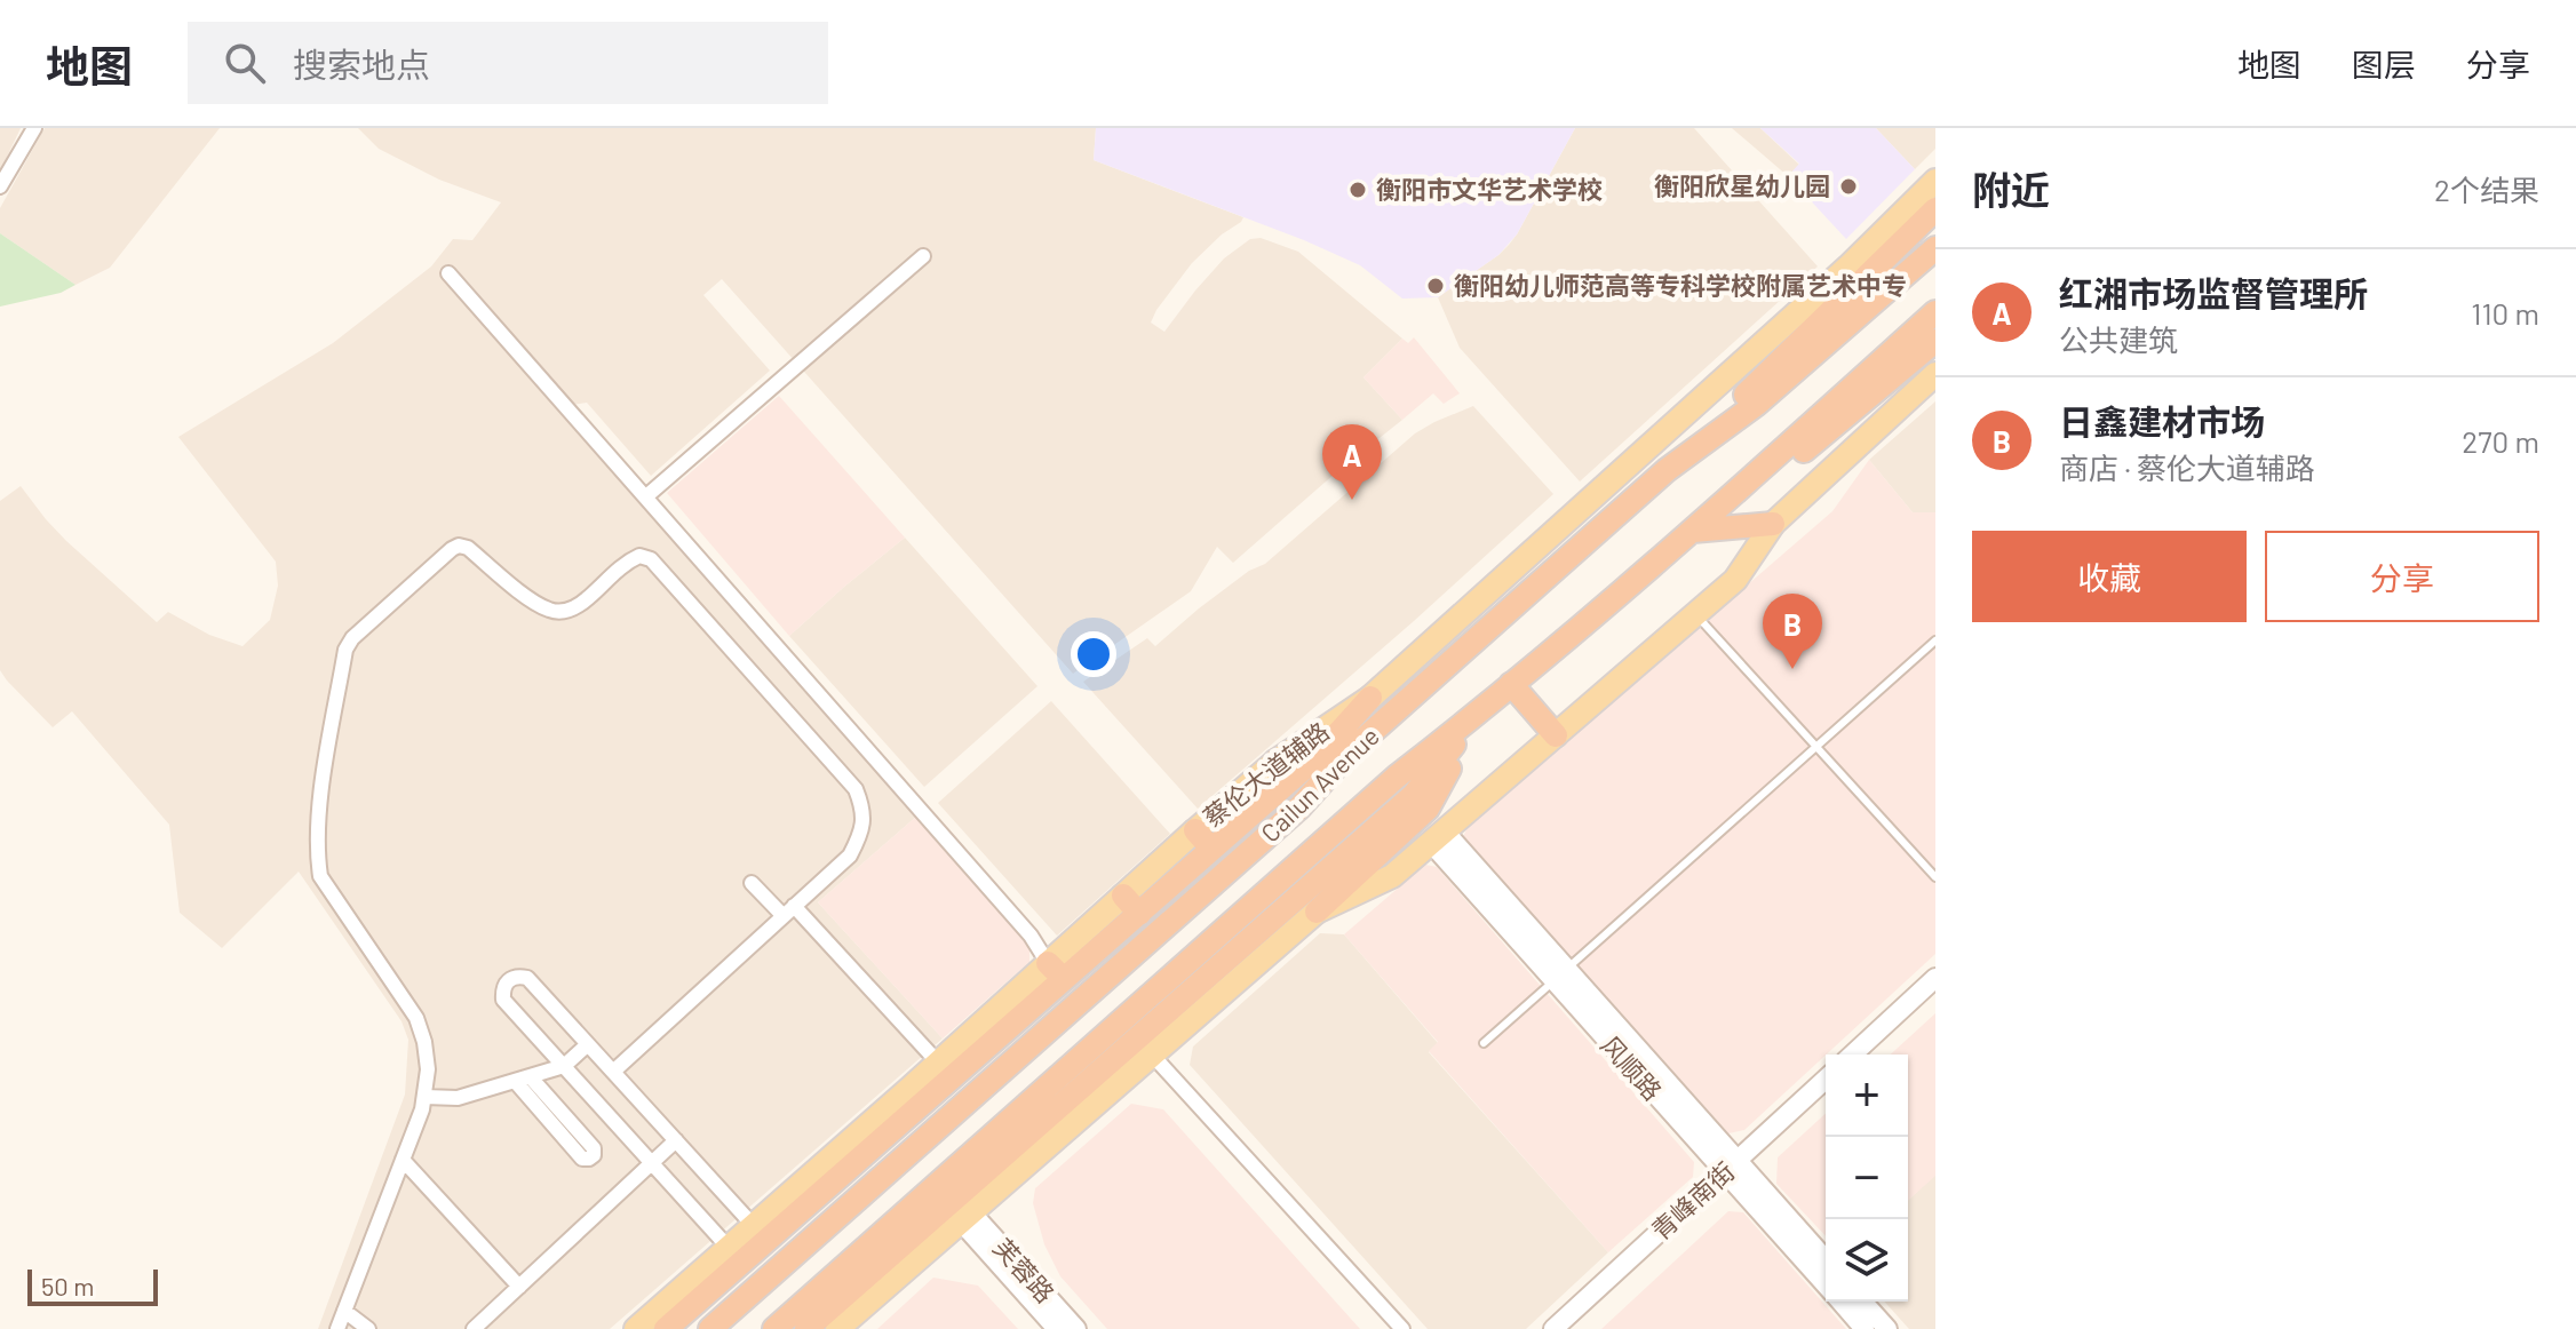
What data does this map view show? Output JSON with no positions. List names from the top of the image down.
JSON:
{
  "streets": {
    "highway": ["Cailun Avenue"],
    "main road": ["蔡伦大道辅路"],
    "street": ["风顺路", "青峰南街", "芙蓉路"]
  },
  "crossings": [
    ["风顺路", "青峰南街"]
  ],
  "places": ["衡阳欣星幼儿园", "衡阳市文华艺术学校", "衡阳幼儿师范高等专科学校附属艺术中专"],
  "scale_bar": "50 m",
  "page": {
    "header": "地图",
    "search": "搜索地点",
    "nav": ["地图", "图层", "分享"],
    "heading": ["附近", "2个结果"],
    "list": [
      {
        "mark": "A",
        "name": "红湘市场监督管理所",
        "note": "公共建筑",
        "value": "110 m"
      },
      {
        "mark": "B",
        "name": "日鑫建材市场",
        "note": "商店 · 蔡伦大道辅路",
        "value": "270 m"
      }
    ],
    "pins": ["A", "B"],
    "buttons": ["收藏", "分享"],
    "map_buttons": ["+", "−"],
    "scale": "50 m"
  }
}
